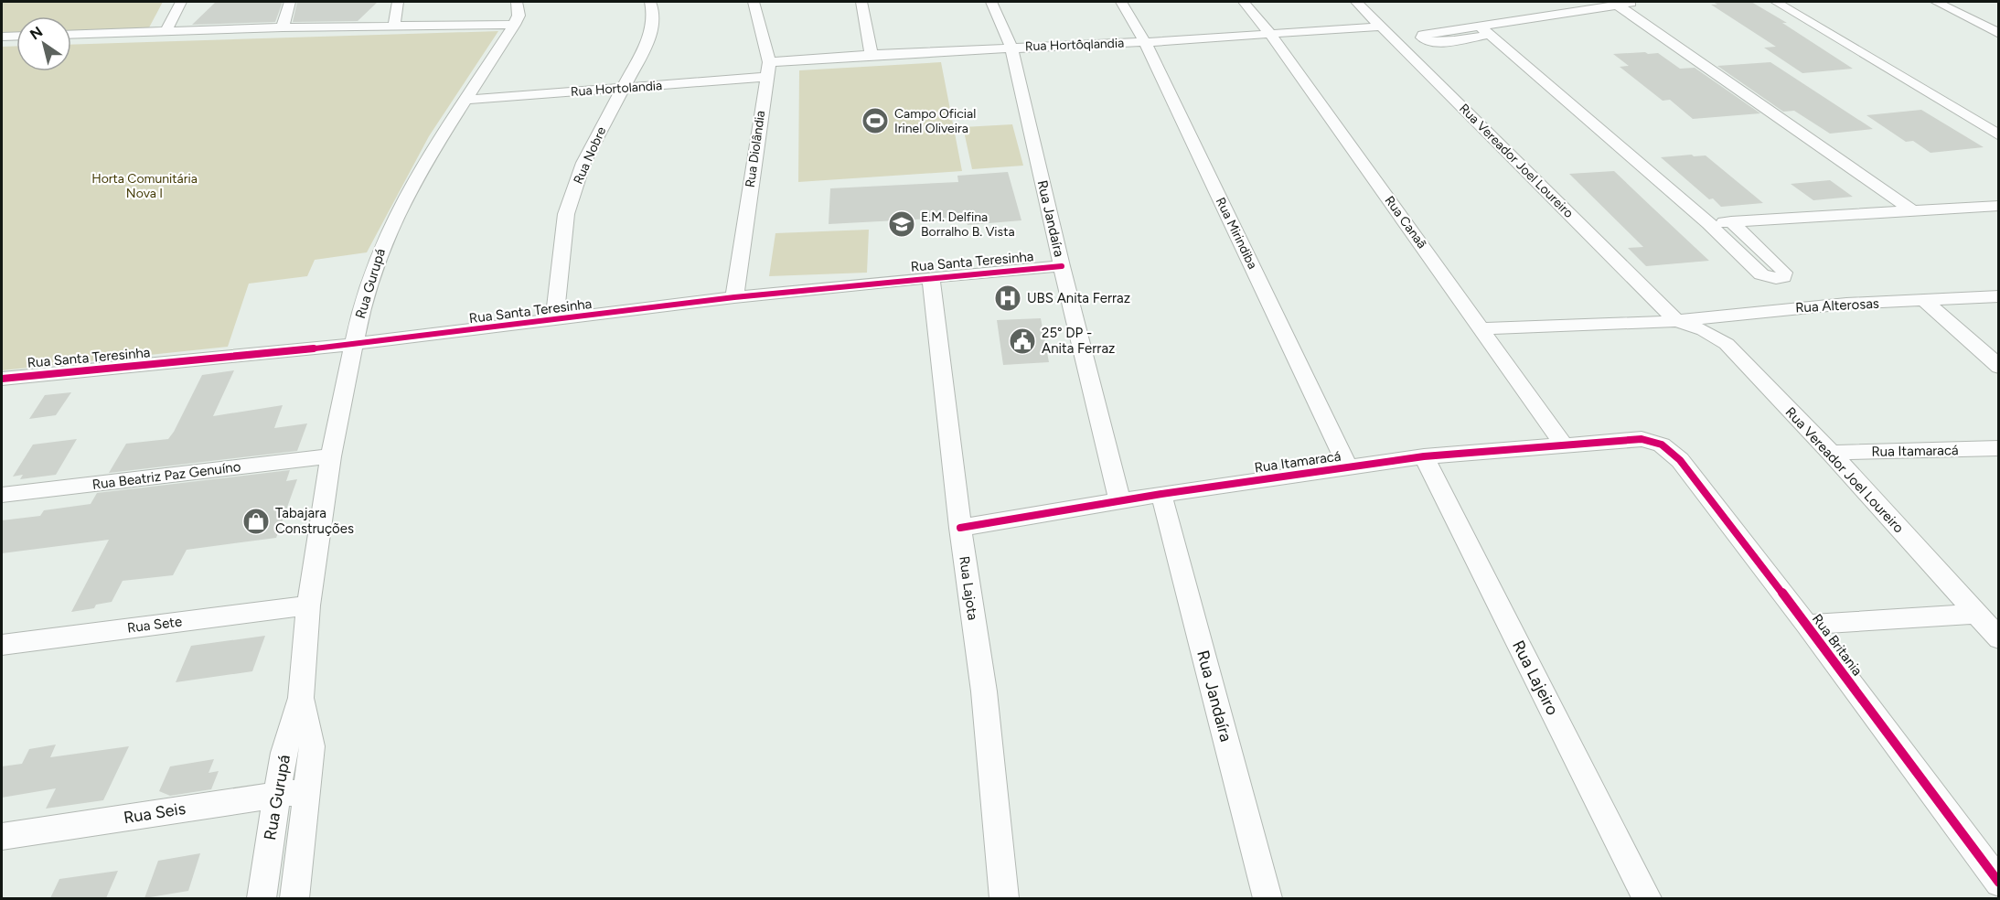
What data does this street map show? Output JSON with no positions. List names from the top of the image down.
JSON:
{
  "streets": {
    "street": [
      "Rua Hortôqlandia",
      "Rua Hortolandia",
      "Rua Diolândia",
      "Rua Nobre",
      "Rua Vereador Joel Loureiro",
      "Rua Jandaíra",
      "Rua Canaã",
      "Rua Mirindiba",
      "Rua Santa Teresinha",
      "Rua Gurupá",
      "Rua Alterosas",
      "Rua Itamaracá",
      "Rua Beatriz Paz Genuíno",
      "Rua Lajota",
      "Rua Sete",
      "Rua Britania",
      "Rua Lajeiro",
      "Rua Seis"
    ]
  },
  "crossings": [
    ["Rua Hortôqlandia", "Rua Hortolandia"],
    ["Rua Hortôqlandia", "Rua Diolândia"],
    ["Rua Hortôqlandia", "Rua Vereador Joel Loureiro"],
    ["Rua Hortôqlandia", "Rua Jandaíra"],
    ["Rua Hortôqlandia", "Rua Canaã"],
    ["Rua Hortôqlandia", "Rua Mirindiba"],
    ["Rua Hortolandia", "Rua Diolândia"],
    ["Rua Hortolandia", "Rua Nobre"],
    ["Rua Hortolandia", "Rua Gurupá"],
    ["Rua Diolândia", "Rua Santa Teresinha"],
    ["Rua Nobre", "Rua Santa Teresinha"],
    ["Rua Vereador Joel Loureiro", "Rua Canaã"],
    ["Rua Vereador Joel Loureiro", "Rua Alterosas"],
    ["Rua Vereador Joel Loureiro", "Rua Itamaracá"],
    ["Rua Jandaíra", "Rua Santa Teresinha"],
    ["Rua Jandaíra", "Rua Itamaracá"],
    ["Rua Canaã", "Rua Itamaracá"],
    ["Rua Mirindiba", "Rua Itamaracá"],
    ["Rua Santa Teresinha", "Rua Gurupá"],
    ["Rua Santa Teresinha", "Rua Lajota"],
    ["Rua Gurupá", "Rua Beatriz Paz Genuíno"],
    ["Rua Gurupá", "Rua Sete"],
    ["Rua Gurupá", "Rua Seis"],
    ["Rua Itamaracá", "Rua Lajota"],
    ["Rua Itamaracá", "Rua Britania"],
    ["Rua Itamaracá", "Rua Lajeiro"]
  ],
  "parks": ["Horta Comunitária Nova I"],
  "places": {
    "sports": ["Campo Oficial Irinel Oliveira"],
    "school or university": ["E.M. Delfina Borralho B. Vista"],
    "hospital": ["UBS Anita Ferraz"],
    "public building": ["25° DP - Anita Ferraz"],
    "shop": ["Tabajara Construções"]
  },
  "north": "top left"
}
